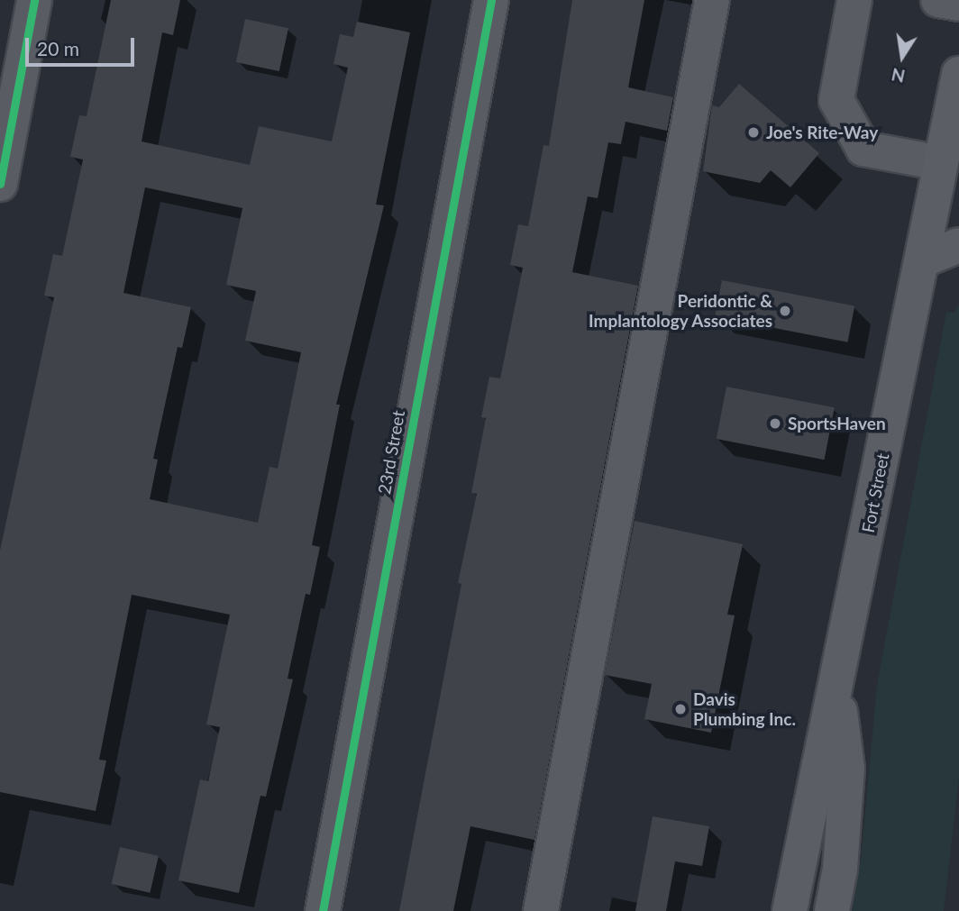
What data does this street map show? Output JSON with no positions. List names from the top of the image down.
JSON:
{
  "streets": {
    "main road": ["Fort Street"],
    "street": ["23rd Street"]
  },
  "places": [
    "Joe's Rite-Way",
    "Peridontic & Implantology Associates",
    "SportsHaven",
    "Davis Plumbing Inc."
  ],
  "scale_bar": "20 m",
  "north": "bottom"
}
